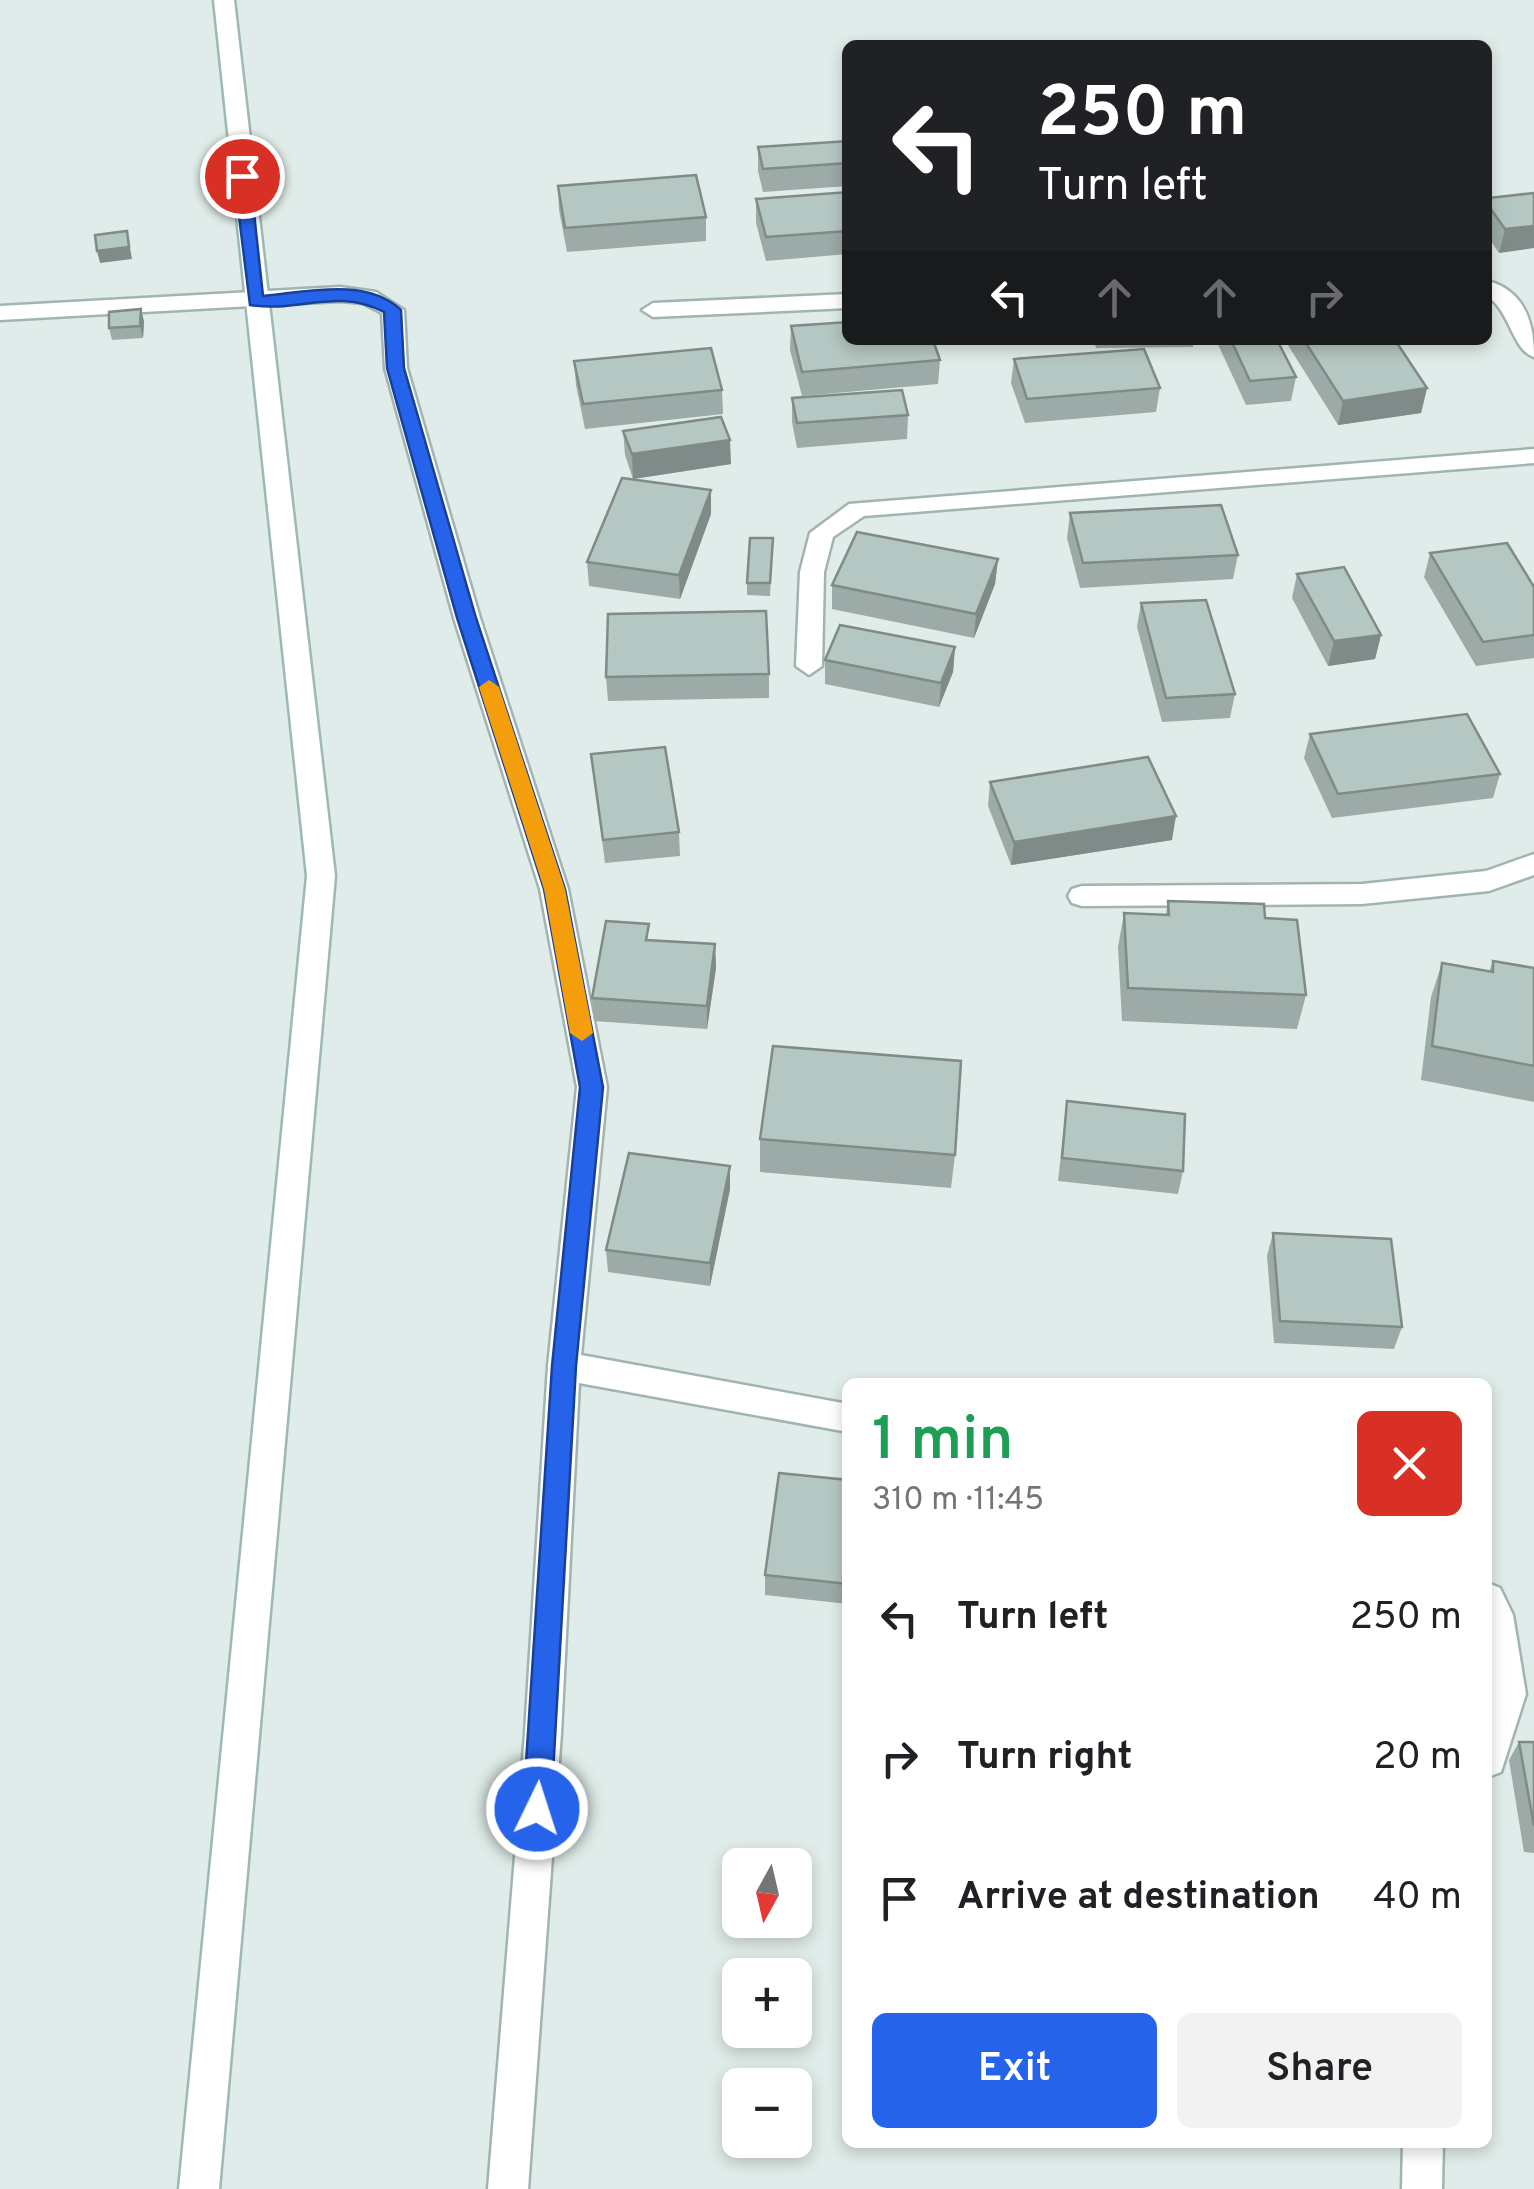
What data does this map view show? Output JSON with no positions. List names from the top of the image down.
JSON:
{
  "north": "bottom",
  "page": {
    "turn": ["250 m", "Turn left"],
    "heading": ["1 min", "310 m · 11:45"],
    "list": [
      {
        "name": "Turn left",
        "value": "250 m"
      },
      {
        "name": "Turn right",
        "value": "20 m"
      },
      {
        "name": "Arrive at destination",
        "value": "40 m"
      }
    ],
    "map_buttons": ["+", "−"],
    "buttons": ["Exit", "Share"]
  }
}
